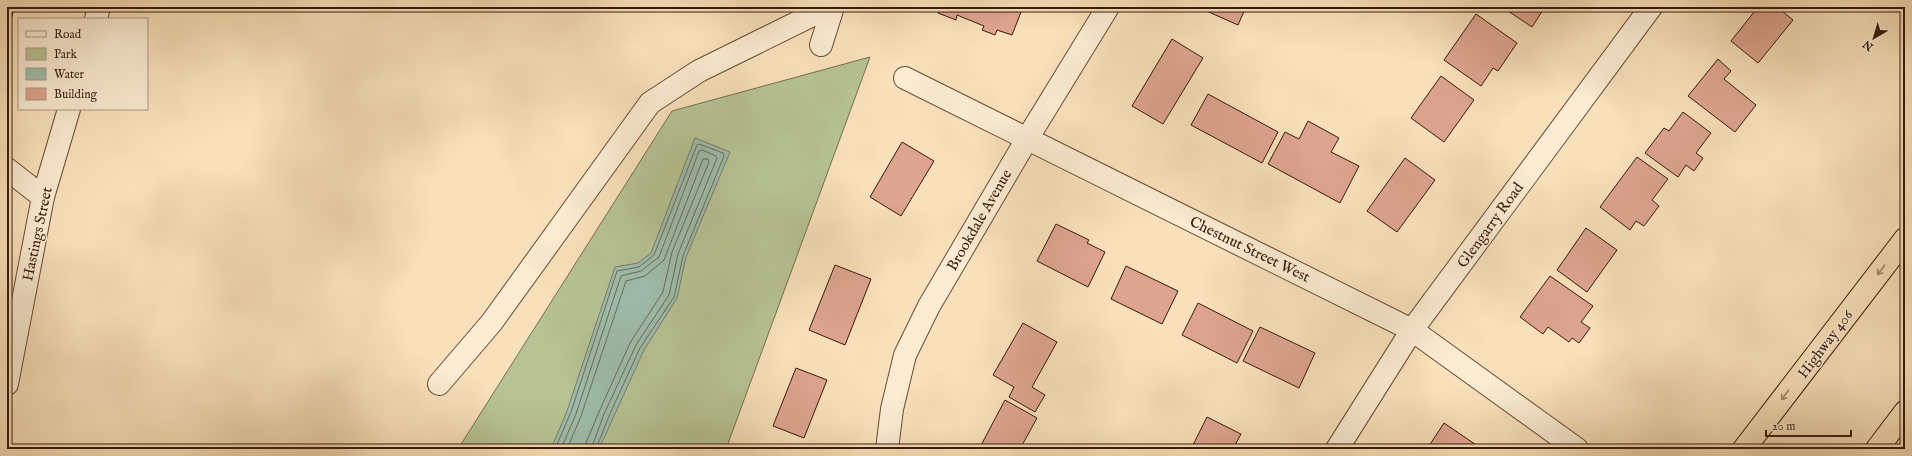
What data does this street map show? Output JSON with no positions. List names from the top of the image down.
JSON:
{
  "streets": {
    "highway": ["Highway 406"],
    "street": [
      "Brookdale Avenue",
      "Glengarry Road",
      "Hastings Street",
      "Chestnut Street West"
    ]
  },
  "crossings": [
    ["Brookdale Avenue", "Chestnut Street West"],
    ["Glengarry Road", "Chestnut Street West"]
  ],
  "one_way": ["Highway 406"],
  "legend": [
    "Road",
    "Park",
    "Water",
    "Building"
  ],
  "scale_bar": "20 m",
  "north": "bottom left"
}
